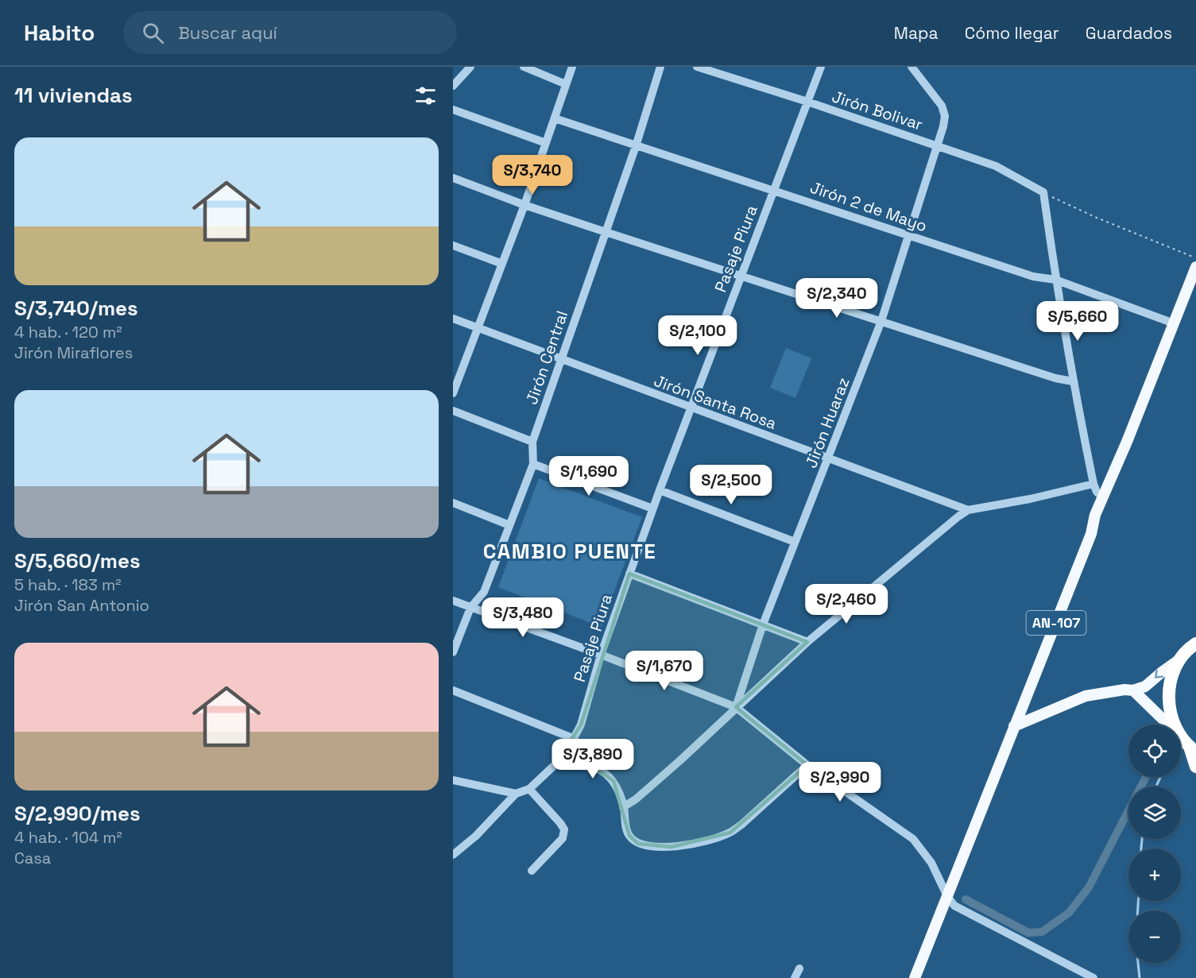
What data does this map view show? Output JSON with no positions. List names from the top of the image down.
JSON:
{
  "streets": {
    "main road": ["AN-107"],
    "street": [
      "Jirón Bolivar",
      "Jirón 2 de Mayo",
      "Pasaje Piura",
      "Jirón Central",
      "Jirón Santa Rosa",
      "Jirón Huaraz"
    ]
  },
  "crossings": [
    ["Jirón Bolivar", "Pasaje Piura"],
    ["Jirón Bolivar", "Jirón Huaraz"],
    ["Jirón 2 de Mayo", "Pasaje Piura"],
    ["Jirón 2 de Mayo", "Jirón Central"],
    ["Jirón 2 de Mayo", "Jirón Huaraz"],
    ["Jirón 2 de Mayo", "AN-107"],
    ["Pasaje Piura", "Jirón Santa Rosa"],
    ["Jirón Central", "Jirón Santa Rosa"],
    ["Jirón Santa Rosa", "Jirón Huaraz"]
  ],
  "districts": ["CAMBIO PUENTE"],
  "page": {
    "header": "Habito",
    "search": "Buscar aquí",
    "nav": ["Mapa", "Cómo llegar", "Guardados"],
    "heading": "11 viviendas",
    "list": [
      {
        "name": "S/3,740/mes",
        "note": "4 hab. · 120 m² · Jirón Miraflores"
      },
      {
        "name": "S/5,660/mes",
        "note": "5 hab. · 183 m² · Jirón San Antonio"
      },
      {
        "name": "S/2,990/mes",
        "note": "4 hab. · 104 m² · Casa"
      }
    ],
    "price": [
      "S/3,740",
      "S/2,340",
      "S/5,660",
      "S/2,100",
      "S/1,690",
      "S/2,500",
      "S/2,460",
      "S/3,480",
      "S/1,670",
      "S/3,890",
      "S/2,990"
    ],
    "map_buttons": ["+", "−"]
  }
}
